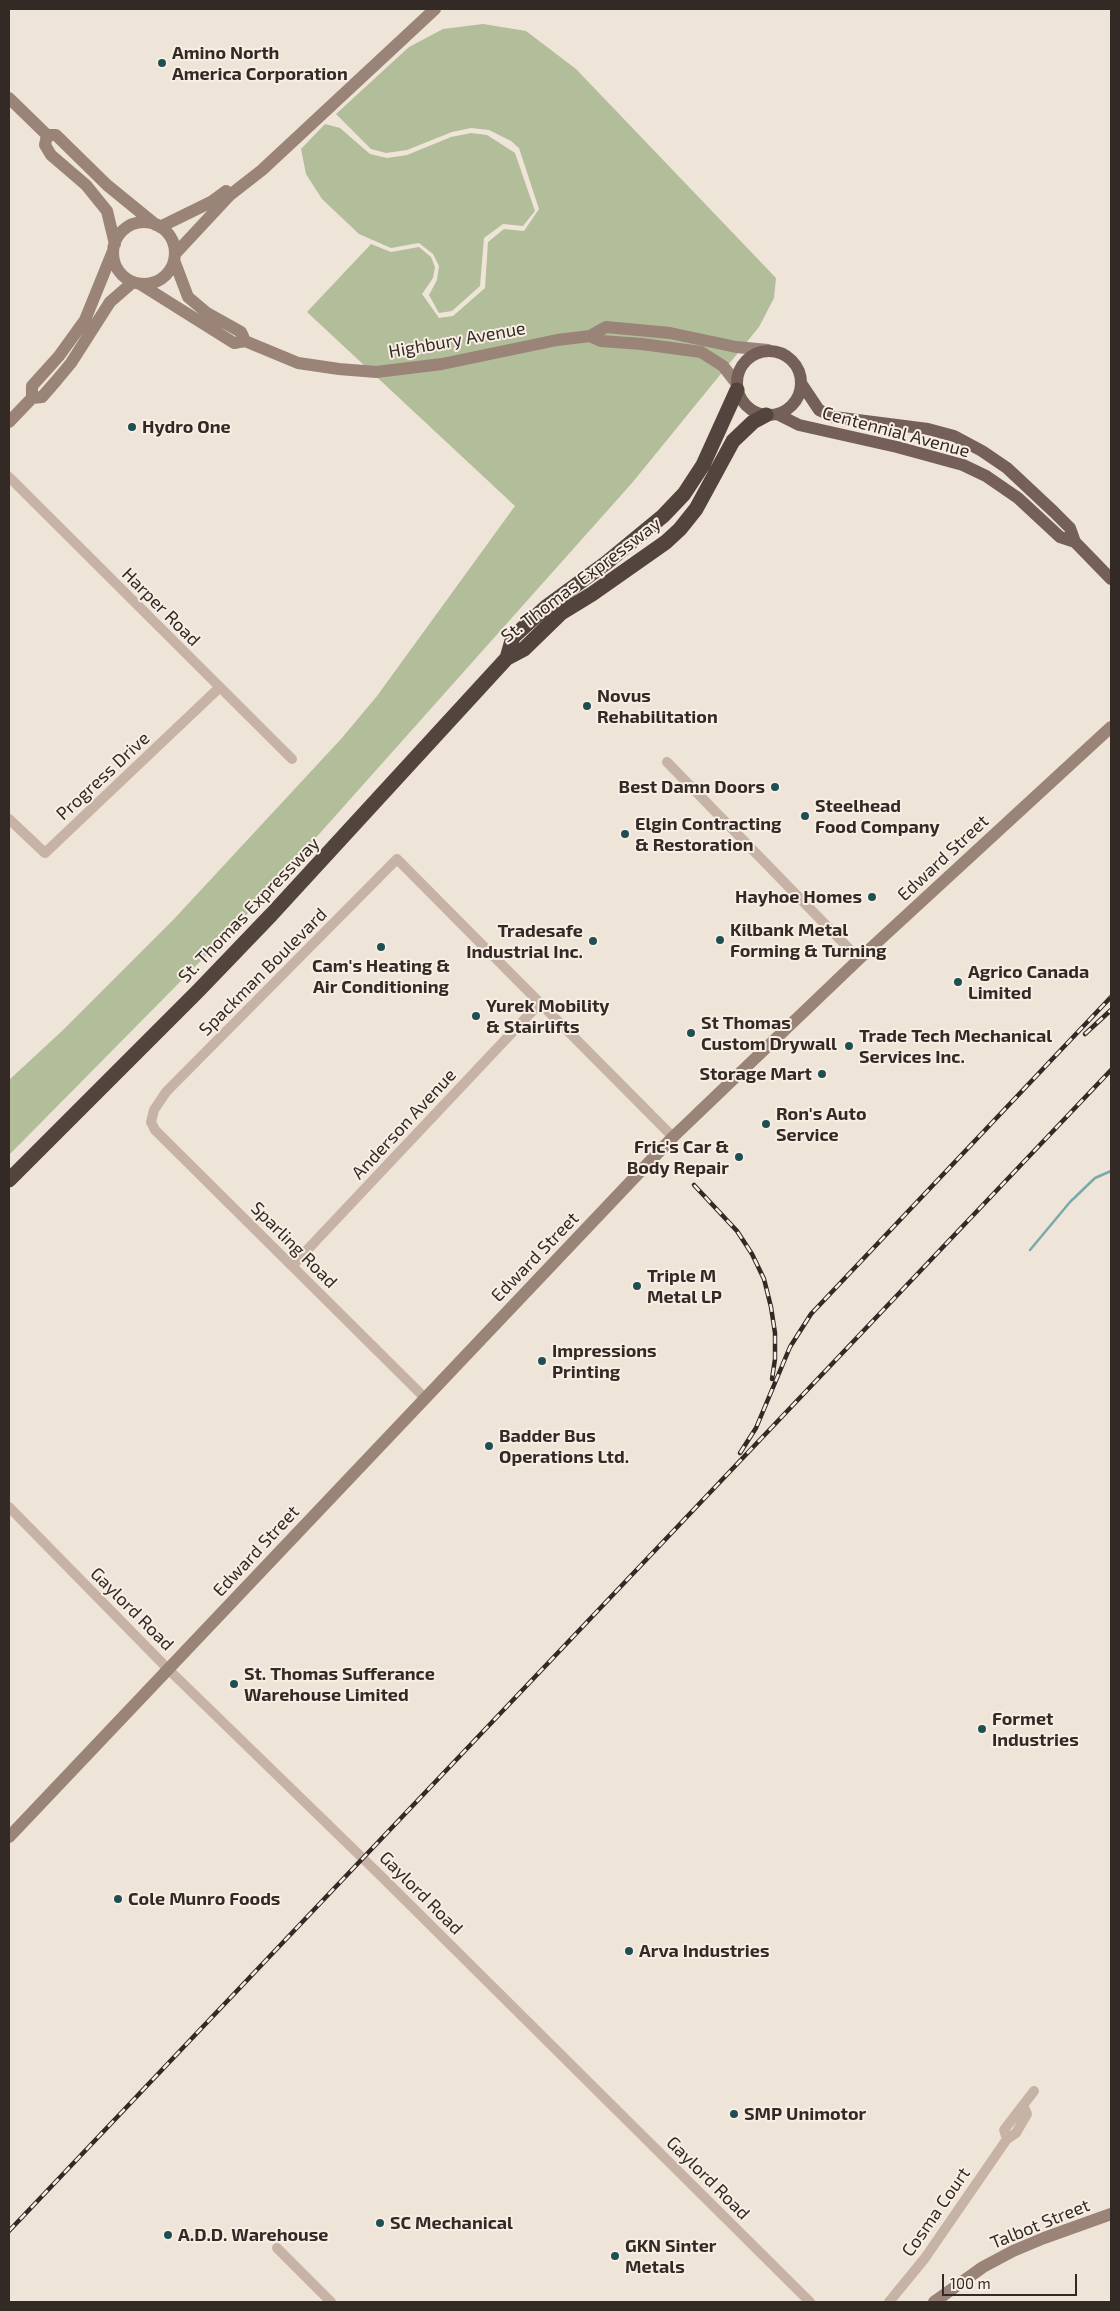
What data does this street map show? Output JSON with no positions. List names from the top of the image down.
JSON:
{
  "streets": {
    "highway": ["St. Thomas Expressway"],
    "main road": [
      "Highbury Avenue",
      "Centennial Avenue",
      "Edward Street",
      "Talbot Street"
    ],
    "street": [
      "Harper Road",
      "Progress Drive",
      "Spackman Boulevard",
      "Anderson Avenue",
      "Sparling Road",
      "Gaylord Road",
      "Cosma Court"
    ]
  },
  "crossings": [
    ["Highbury Avenue", "Centennial Avenue"],
    ["Highbury Avenue", "St. Thomas Expressway"],
    ["Centennial Avenue", "St. Thomas Expressway"],
    ["Harper Road", "Progress Drive"],
    ["Edward Street", "Sparling Road"],
    ["Edward Street", "Gaylord Road"],
    ["Spackman Boulevard", "Anderson Avenue"],
    ["Spackman Boulevard", "Sparling Road"],
    ["Anderson Avenue", "Sparling Road"]
  ],
  "places": [
    "Amino North America Corporation",
    "Hydro One",
    "Novus Rehabilitation",
    "Best Damn Doors",
    "Steelhead Food Company",
    "Elgin Contracting & Restoration",
    "Hayhoe Homes",
    "Kilbank Metal Forming & Turning",
    "Tradesafe Industrial Inc.",
    "Cam's Heating & Air Conditioning",
    "Agrico Canada Limited",
    "Yurek Mobility & Stairlifts",
    "St Thomas Custom Drywall",
    "Trade Tech Mechanical Services Inc.",
    "Storage Mart",
    "Ron's Auto Service",
    "Fric's Car & Body Repair",
    "Triple M Metal LP",
    "Impressions Printing",
    "Badder Bus Operations Ltd.",
    "St. Thomas Sufferance Warehouse Limited",
    "Formet Industries",
    "Cole Munro Foods",
    "Arva Industries",
    "SMP Unimotor",
    "SC Mechanical",
    "A.D.D. Warehouse",
    "GKN Sinter Metals"
  ],
  "scale_bar": "100 m"
}
